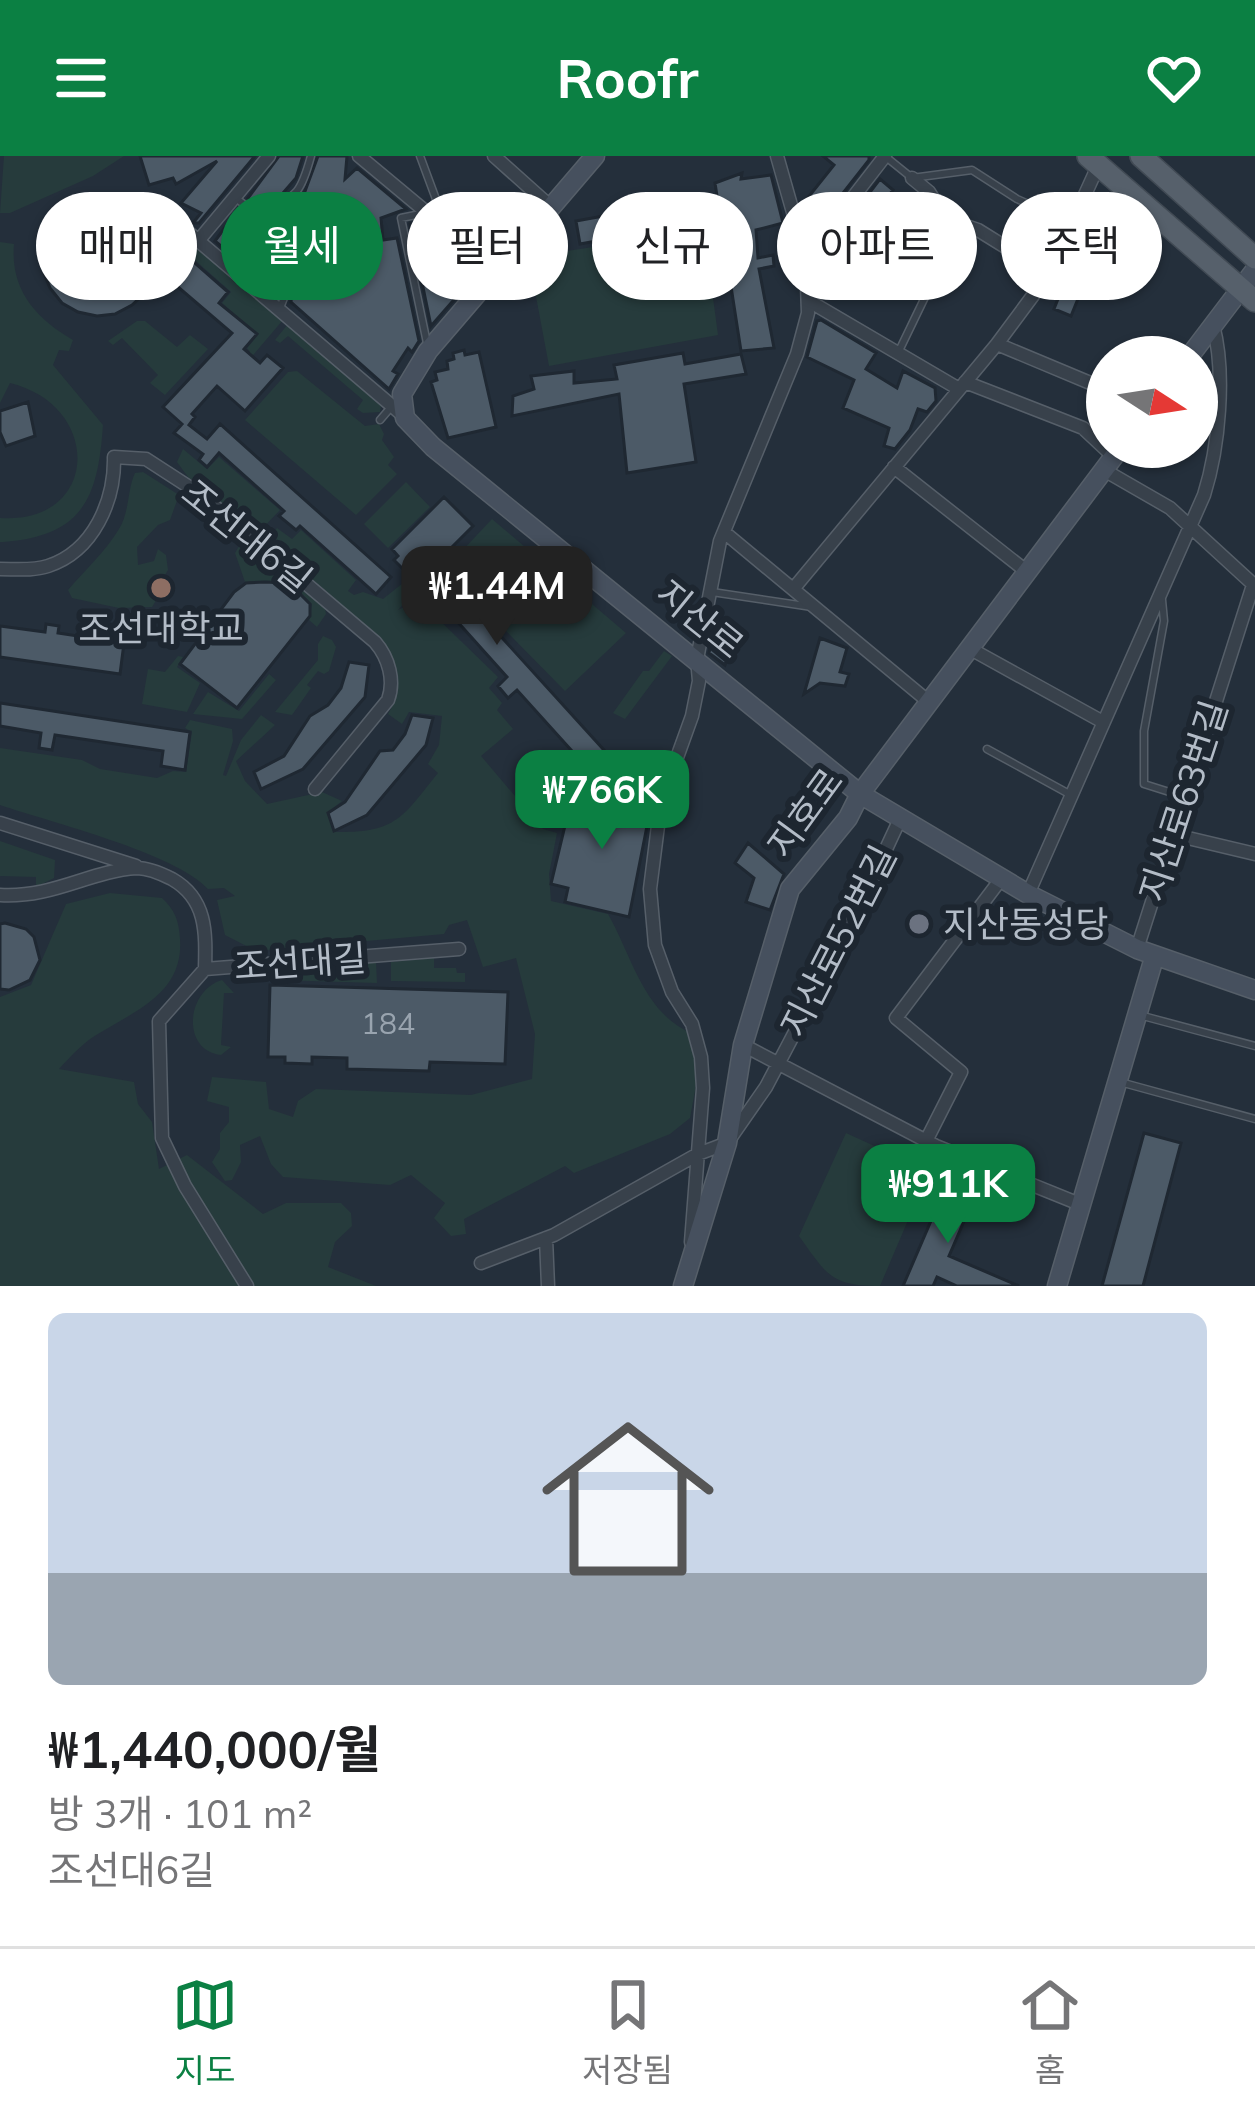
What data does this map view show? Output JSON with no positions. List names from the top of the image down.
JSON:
{
  "streets": {
    "street": [
      "조선대6길",
      "지산로",
      "지산로63번길",
      "지호로",
      "지산로52번길",
      "조선대길"
    ]
  },
  "crossings": [
    ["지산로", "지산로63번길"],
    ["지산로", "지호로"],
    ["지산로", "지산로52번길"],
    ["지호로", "지산로52번길"]
  ],
  "places": ["조선대학교", "지산동성당"],
  "house_numbers": ["184"],
  "north": "right",
  "page": {
    "header": "Roofr",
    "chip": [
      "매매",
      "월세",
      "필터",
      "신규",
      "아파트",
      "주택"
    ],
    "price": ["₩1.44M", "₩766K", "₩911K"],
    "list": [
      {
        "name": "₩1,440,000/월",
        "note": "방 3개 · 101 m² · 조선대6길"
      }
    ],
    "tabs": ["지도", "저장됨", "홈"]
  }
}
